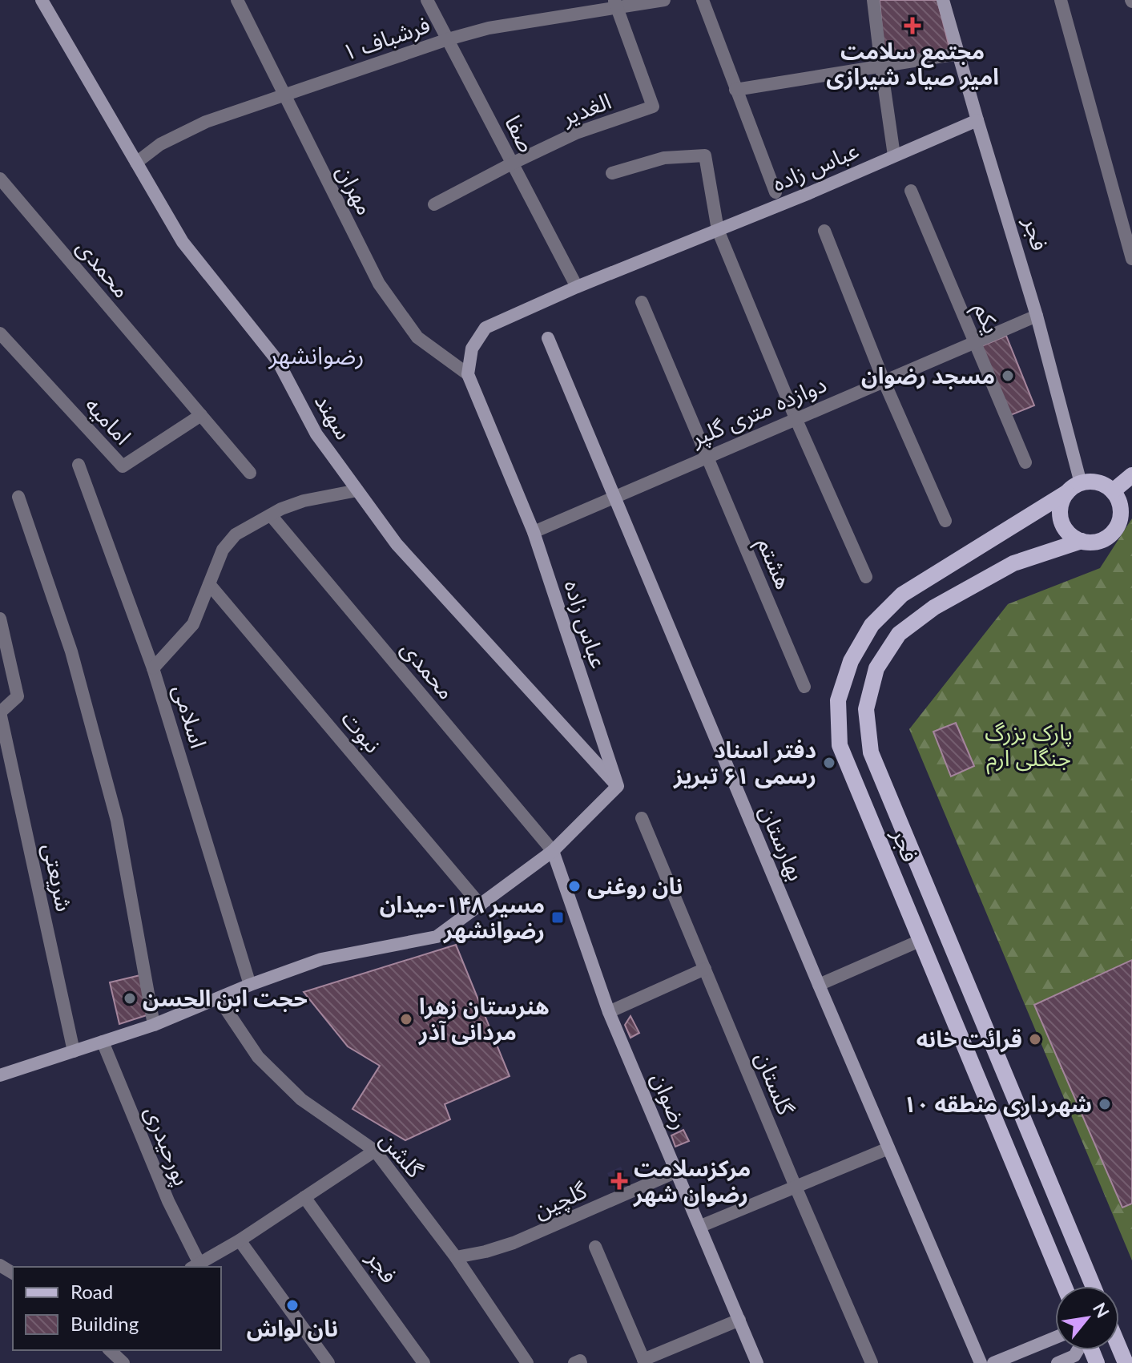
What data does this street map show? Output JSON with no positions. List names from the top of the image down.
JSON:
{
  "streets": {
    "main road": [
      "عباس زاده",
      "فجر",
      "سهند",
      "بهارستان",
      "رضوان"
    ],
    "street": [
      "فرشباف ۱",
      "الغدیر",
      "صفا",
      "مهران",
      "محمدی",
      "یکم",
      "دوازده متری گلپر",
      "امامیه",
      "هشتم",
      "اسلامی",
      "نبوت",
      "شریعتی",
      "گلستان",
      "پورحیدری",
      "گلشن",
      "گلچین"
    ]
  },
  "crossings": [
    ["فرشباف ۱", "الغدیر"],
    ["فرشباف ۱", "صفا"],
    ["فرشباف ۱", "مهران"],
    ["فرشباف ۱", "سهند"],
    ["الغدیر", "صفا"],
    ["صفا", "عباس زاده"],
    ["عباس زاده", "مهران"],
    ["عباس زاده", "فجر"],
    ["عباس زاده", "دوازده متری گلپر"],
    ["عباس زاده", "سهند"],
    ["فجر", "دوازده متری گلپر"],
    ["فجر", "پورحیدری"],
    ["محمدی", "امامیه"],
    ["محمدی", "رضوان"],
    ["یکم", "دوازده متری گلپر"],
    ["دوازده متری گلپر", "هشتم"],
    ["دوازده متری گلپر", "بهارستان"],
    ["رضوان", "گلچین"],
    ["پورحیدری", "گلشن"],
    ["گلشن", "گلچین"]
  ],
  "districts": ["رضوانشهر"],
  "parks": ["پارک بزرگ جنگلی ارم"],
  "places": {
    "health": ["مجتمع سلامت امیر صیاد شیرازی", "مرکزسلامت رضوان شهر"],
    "other": [
      "مسجد رضوان",
      "دفتر اسناد رسمی ۶۱ تبریز",
      "نان روغنی",
      "حجت ابن الحسن",
      "هنرستان زهرا مردانی آذر",
      "قرائت خانه",
      "شهرداری منطقه ۱۰",
      "نان لواش"
    ],
    "transit": ["مسیر ۱۴۸-میدان رضوانشهر"]
  },
  "legend": ["Road", "Building"],
  "north": "top right"
}
